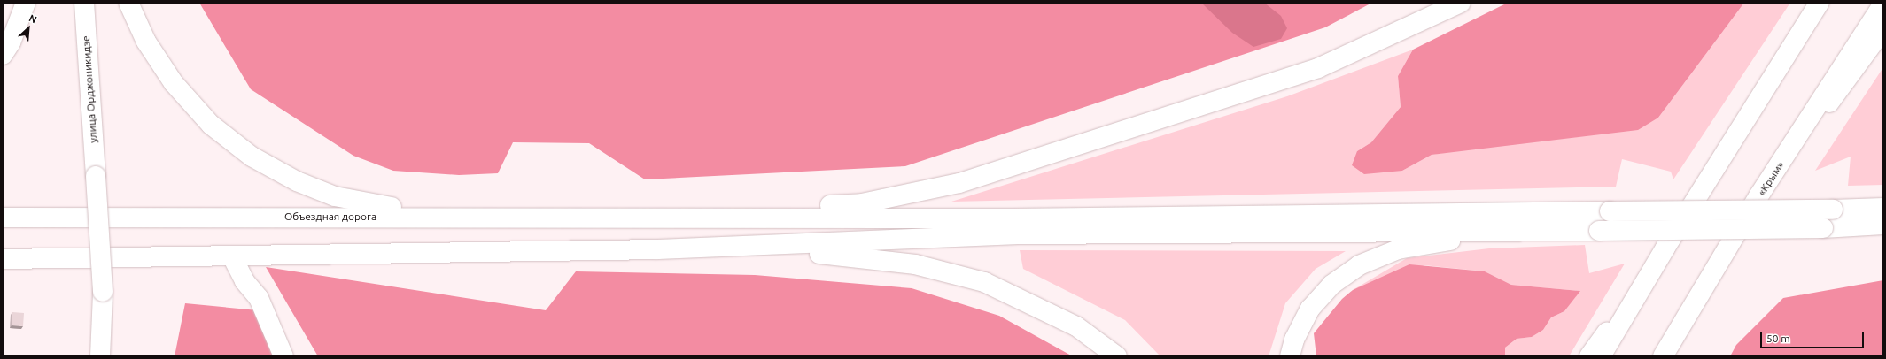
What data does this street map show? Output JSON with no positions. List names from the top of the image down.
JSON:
{
  "streets": {
    "main road": ["улица Орджоникидзе", "«Крым»", "Объездная дорога"]
  },
  "scale_bar": "50 m",
  "north": "top right"
}
